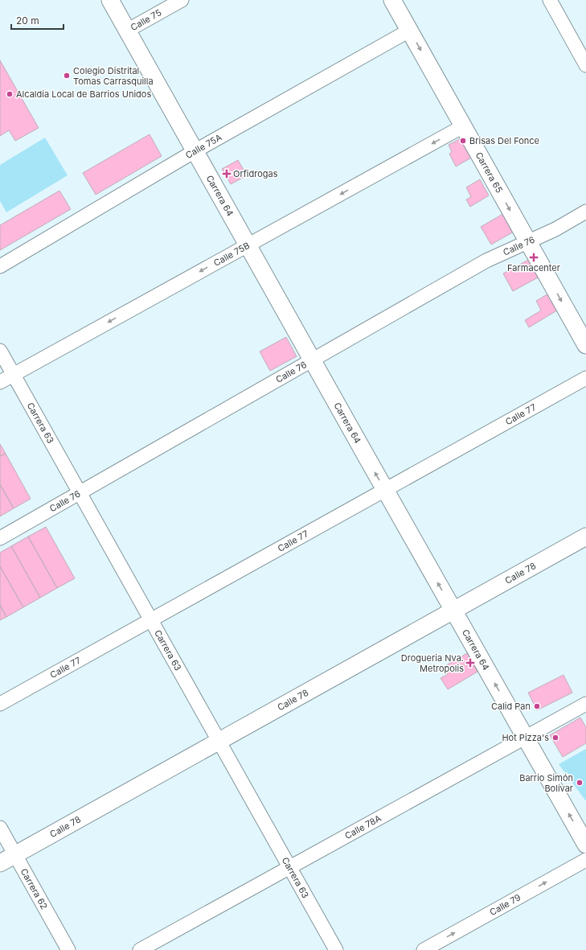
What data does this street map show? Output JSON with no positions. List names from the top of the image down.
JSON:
{
  "streets": {
    "street": [
      "Calle 75",
      "Calle 75A",
      "Carrera 65",
      "Carrera 64",
      "Calle 76",
      "Calle 75B",
      "Calle 77",
      "Carrera 63",
      "Calle 78",
      "Calle 78A",
      "Carrera 62",
      "Calle 79"
    ]
  },
  "crossings": [
    ["Calle 75", "Carrera 64"],
    ["Calle 75A", "Carrera 65"],
    ["Calle 75A", "Carrera 64"],
    ["Carrera 65", "Calle 76"],
    ["Carrera 65", "Calle 75B"],
    ["Carrera 64", "Calle 76"],
    ["Carrera 64", "Calle 75B"],
    ["Carrera 64", "Calle 77"],
    ["Carrera 64", "Calle 78"],
    ["Carrera 64", "Calle 78A"],
    ["Calle 76", "Carrera 63"],
    ["Calle 75B", "Carrera 63"],
    ["Calle 77", "Carrera 63"],
    ["Carrera 63", "Calle 78"],
    ["Carrera 63", "Calle 78A"],
    ["Calle 78", "Carrera 62"]
  ],
  "one_way": [
    "Carrera 65",
    "Carrera 64",
    "Calle 75B",
    "Calle 79"
  ],
  "places": {
    "other": [
      "Colegio Distrital Tomas Carrasquilla",
      "Alcaldía Local de Barrios Unidos",
      "Brisas Del Fonce",
      "Calid Pan",
      "Hot Pizza's",
      "Barrio Simón Bolívar"
    ],
    "health": ["Orfidrogas", "Farmacenter", "Drogueria Nva. Metropolis"]
  },
  "scale_bar": "20 m"
}
